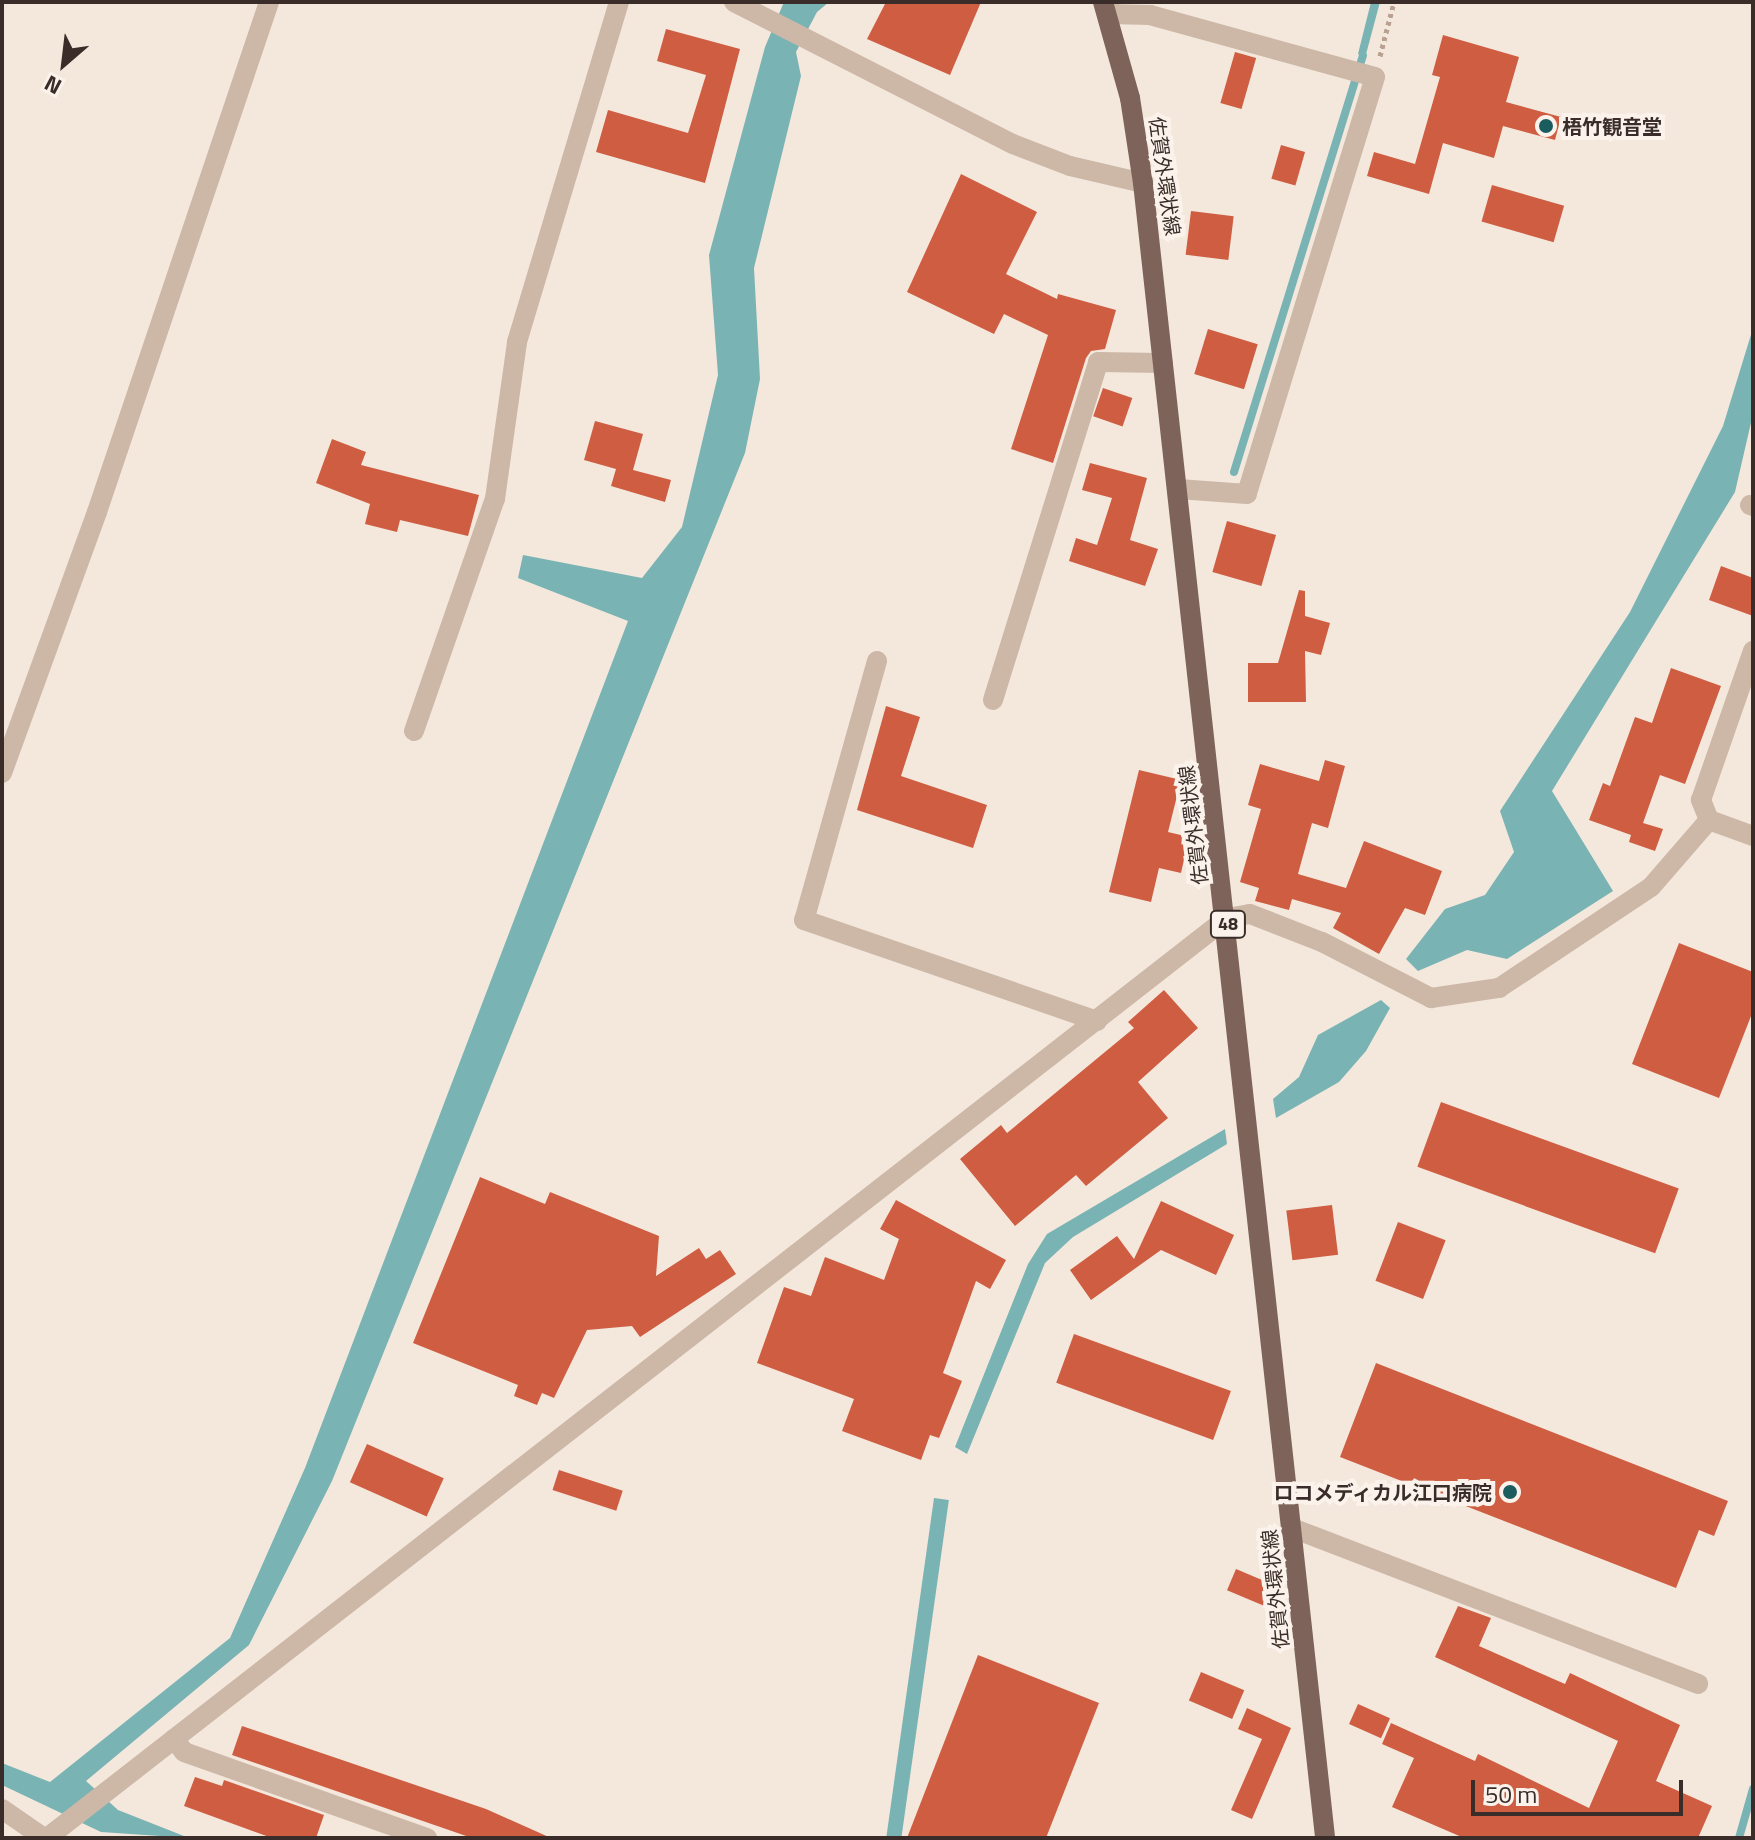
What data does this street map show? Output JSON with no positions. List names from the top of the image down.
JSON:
{
  "streets": {
    "main road": ["佐賀外環状線", "48"]
  },
  "places": ["梧竹観音堂", "ロコメディカル江口病院"],
  "scale_bar": "50 m",
  "north": "bottom left"
}
